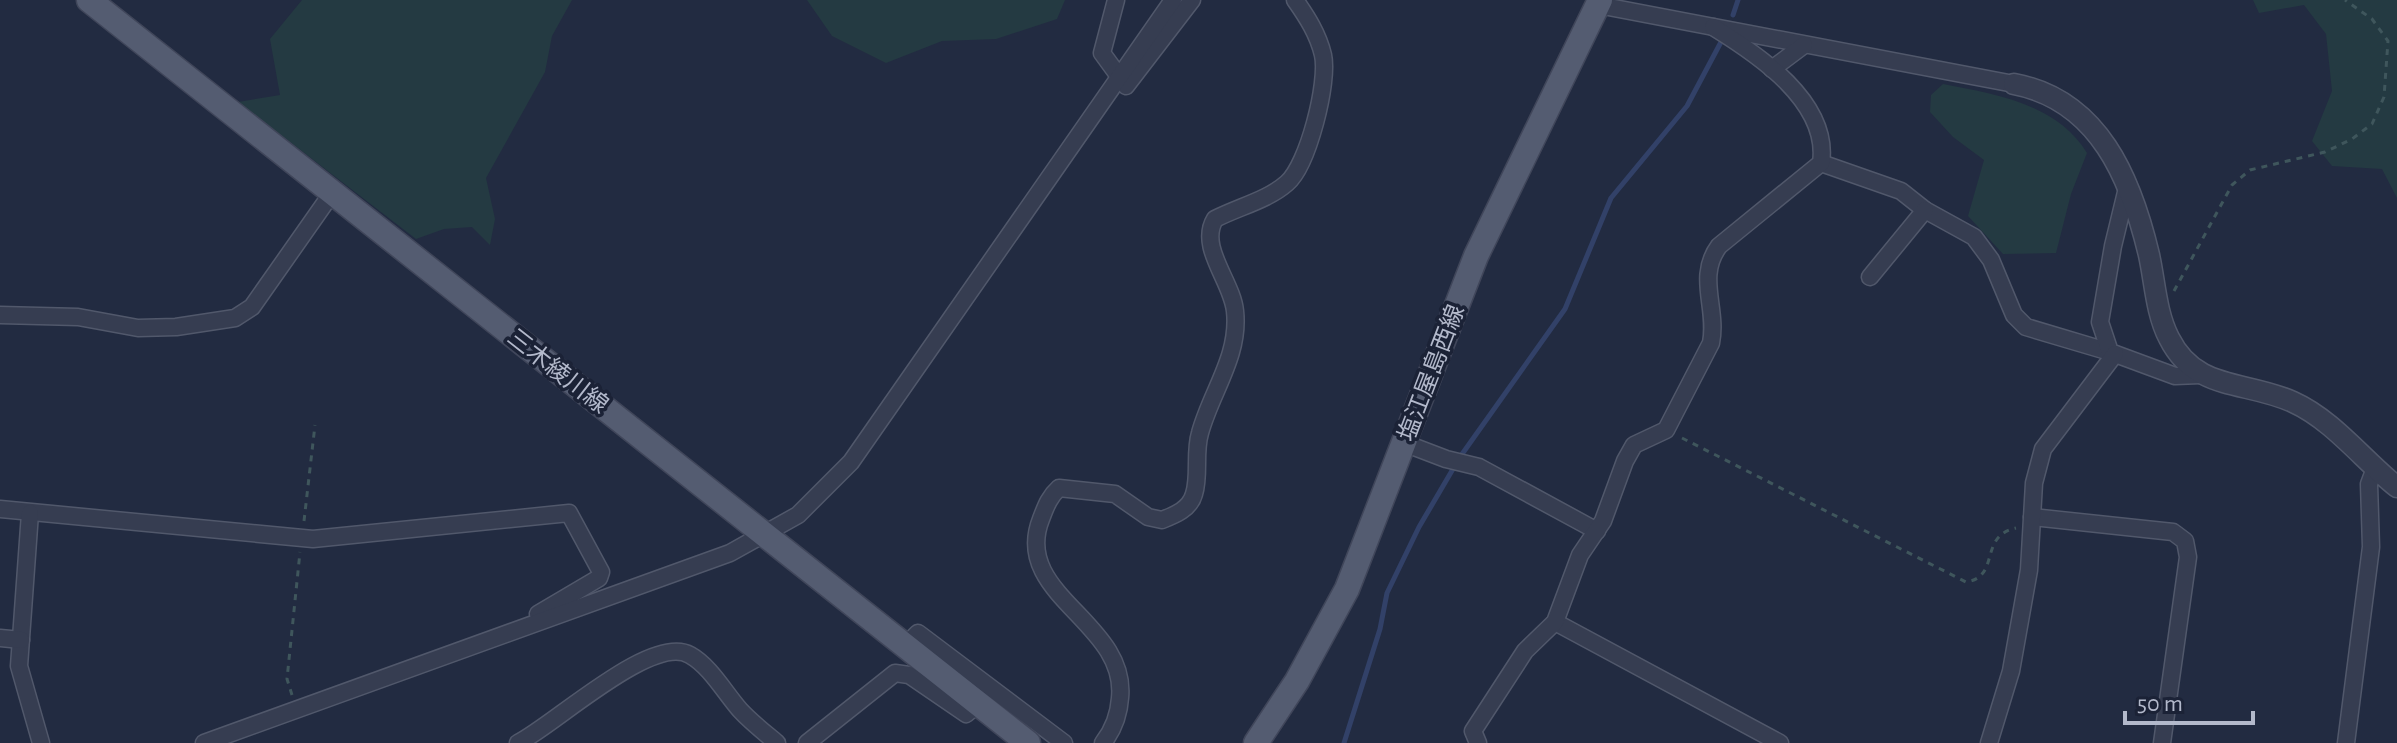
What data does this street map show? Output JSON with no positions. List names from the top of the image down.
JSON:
{
  "streets": {
    "main road": ["三木綾川線", "塩江屋島西線"]
  },
  "scale_bar": "50 m"
}
